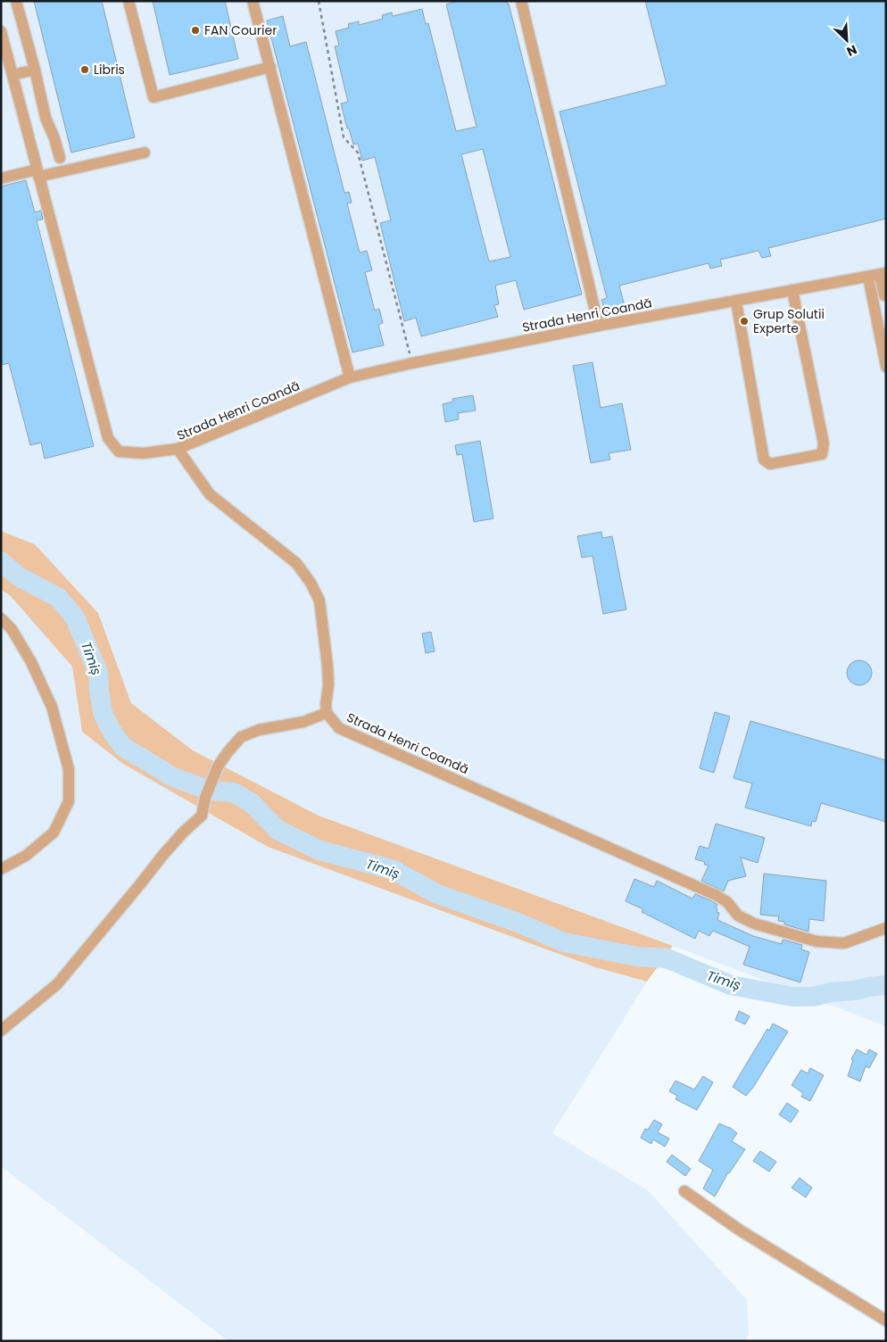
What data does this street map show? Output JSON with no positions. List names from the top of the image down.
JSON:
{
  "streets": {
    "street": ["Strada Henri Coandă"]
  },
  "water": ["Timiș"],
  "places": ["FAN Courier", "Libris", "Grup Solutii Experte"],
  "north": "bottom right"
}
